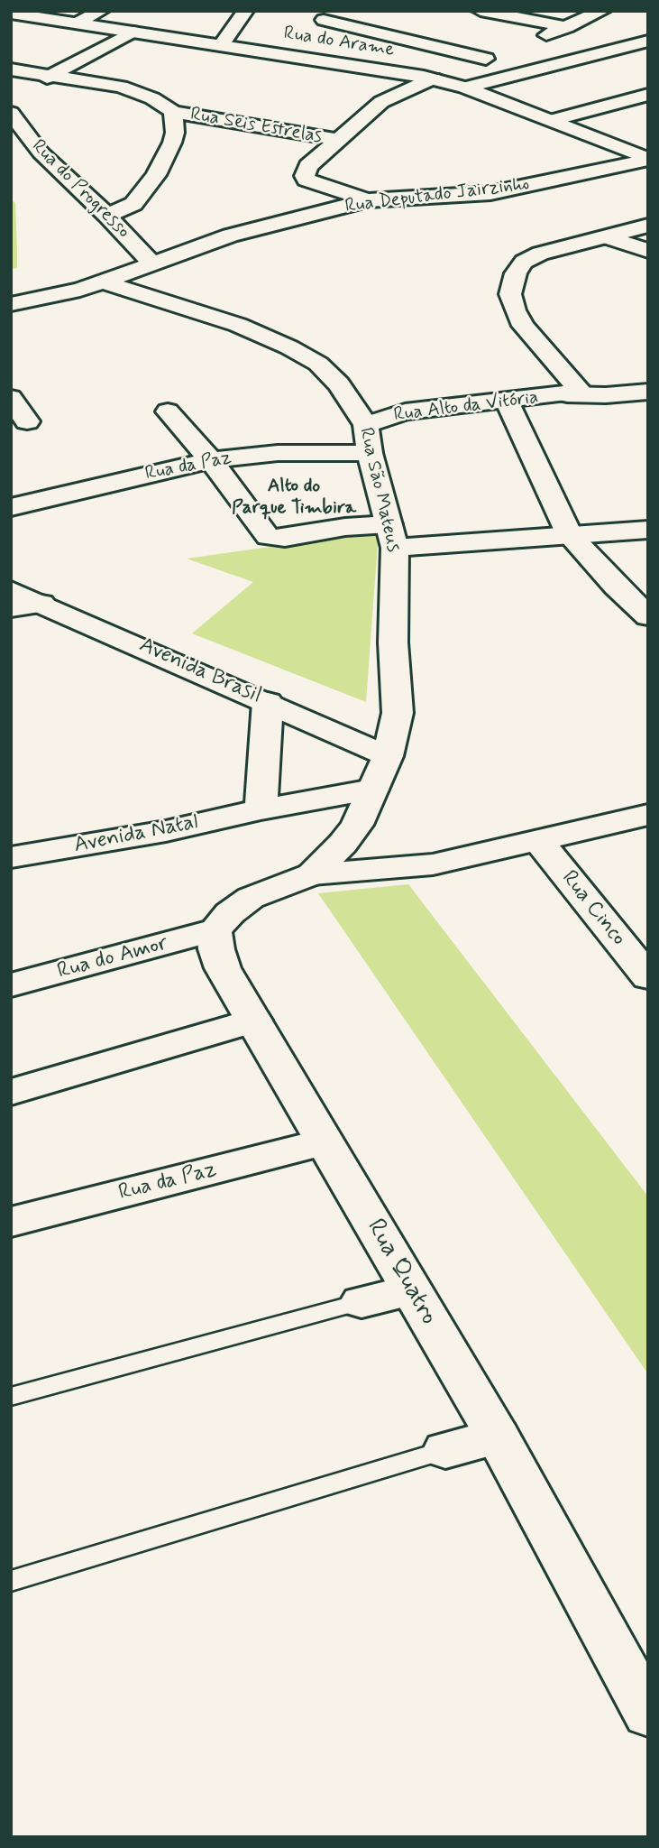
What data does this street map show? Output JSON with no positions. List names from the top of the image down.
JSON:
{
  "streets": {
    "street": [
      "Rua do Arame",
      "Rua Seis Estrelas",
      "Rua do Progresso",
      "Rua Deputado Jairzinho",
      "Rua Alto da Vitória",
      "Rua da Paz",
      "Rua São Mateus",
      "Avenida Brasil",
      "Avenida Natal",
      "Rua Cinco",
      "Rua do Amor",
      "Rua Quatro"
    ]
  },
  "crossings": [
    ["Rua do Arame", "Rua Deputado Jairzinho"],
    ["Rua do Progresso", "Rua Deputado Jairzinho"],
    ["Rua Deputado Jairzinho", "Rua São Mateus"],
    ["Rua Alto da Vitória", "Rua da Paz"],
    ["Rua Alto da Vitória", "Rua São Mateus"],
    ["Rua da Paz", "Rua São Mateus"],
    ["Rua da Paz", "Rua Quatro"],
    ["Rua São Mateus", "Avenida Brasil"],
    ["Rua São Mateus", "Avenida Natal"],
    ["Rua do Amor", "Rua Quatro"]
  ],
  "districts": ["Alto do Parque Timbira"]
}
